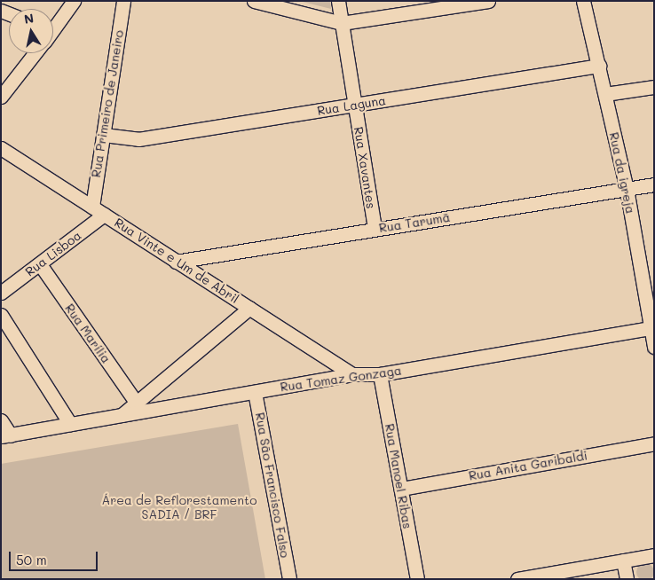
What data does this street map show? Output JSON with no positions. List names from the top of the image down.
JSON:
{
  "streets": {
    "street": [
      "Rua Primeiro de Janeiro",
      "Rua Laguna",
      "Rua Xavantes",
      "Rua da igreja",
      "Rua Tarumã",
      "Rua Lisboa",
      "Rua Vinte e Um de Abril",
      "Rua Marília",
      "Rua Tomaz Gonzaga",
      "Rua Anita Garibaldi",
      "Rua Manoel Ribas",
      "Rua São Francisco Falso"
    ]
  },
  "crossings": [
    ["Rua Primeiro de Janeiro", "Rua Laguna"],
    ["Rua Primeiro de Janeiro", "Rua Vinte e Um de Abril"],
    ["Rua Laguna", "Rua Xavantes"],
    ["Rua Laguna", "Rua da igreja"],
    ["Rua Xavantes", "Rua Tarumã"],
    ["Rua da igreja", "Rua Tarumã"],
    ["Rua da igreja", "Rua Tomaz Gonzaga"],
    ["Rua Tarumã", "Rua Vinte e Um de Abril"],
    ["Rua Lisboa", "Rua Vinte e Um de Abril"],
    ["Rua Lisboa", "Rua Marília"],
    ["Rua Vinte e Um de Abril", "Rua Tomaz Gonzaga"],
    ["Rua Tomaz Gonzaga", "Rua Manoel Ribas"],
    ["Rua Tomaz Gonzaga", "Rua São Francisco Falso"],
    ["Rua Anita Garibaldi", "Rua Manoel Ribas"]
  ],
  "parks": ["Área de Reflorestamento SADIA / BRF"],
  "scale_bar": "50 m",
  "north": "top"
}
